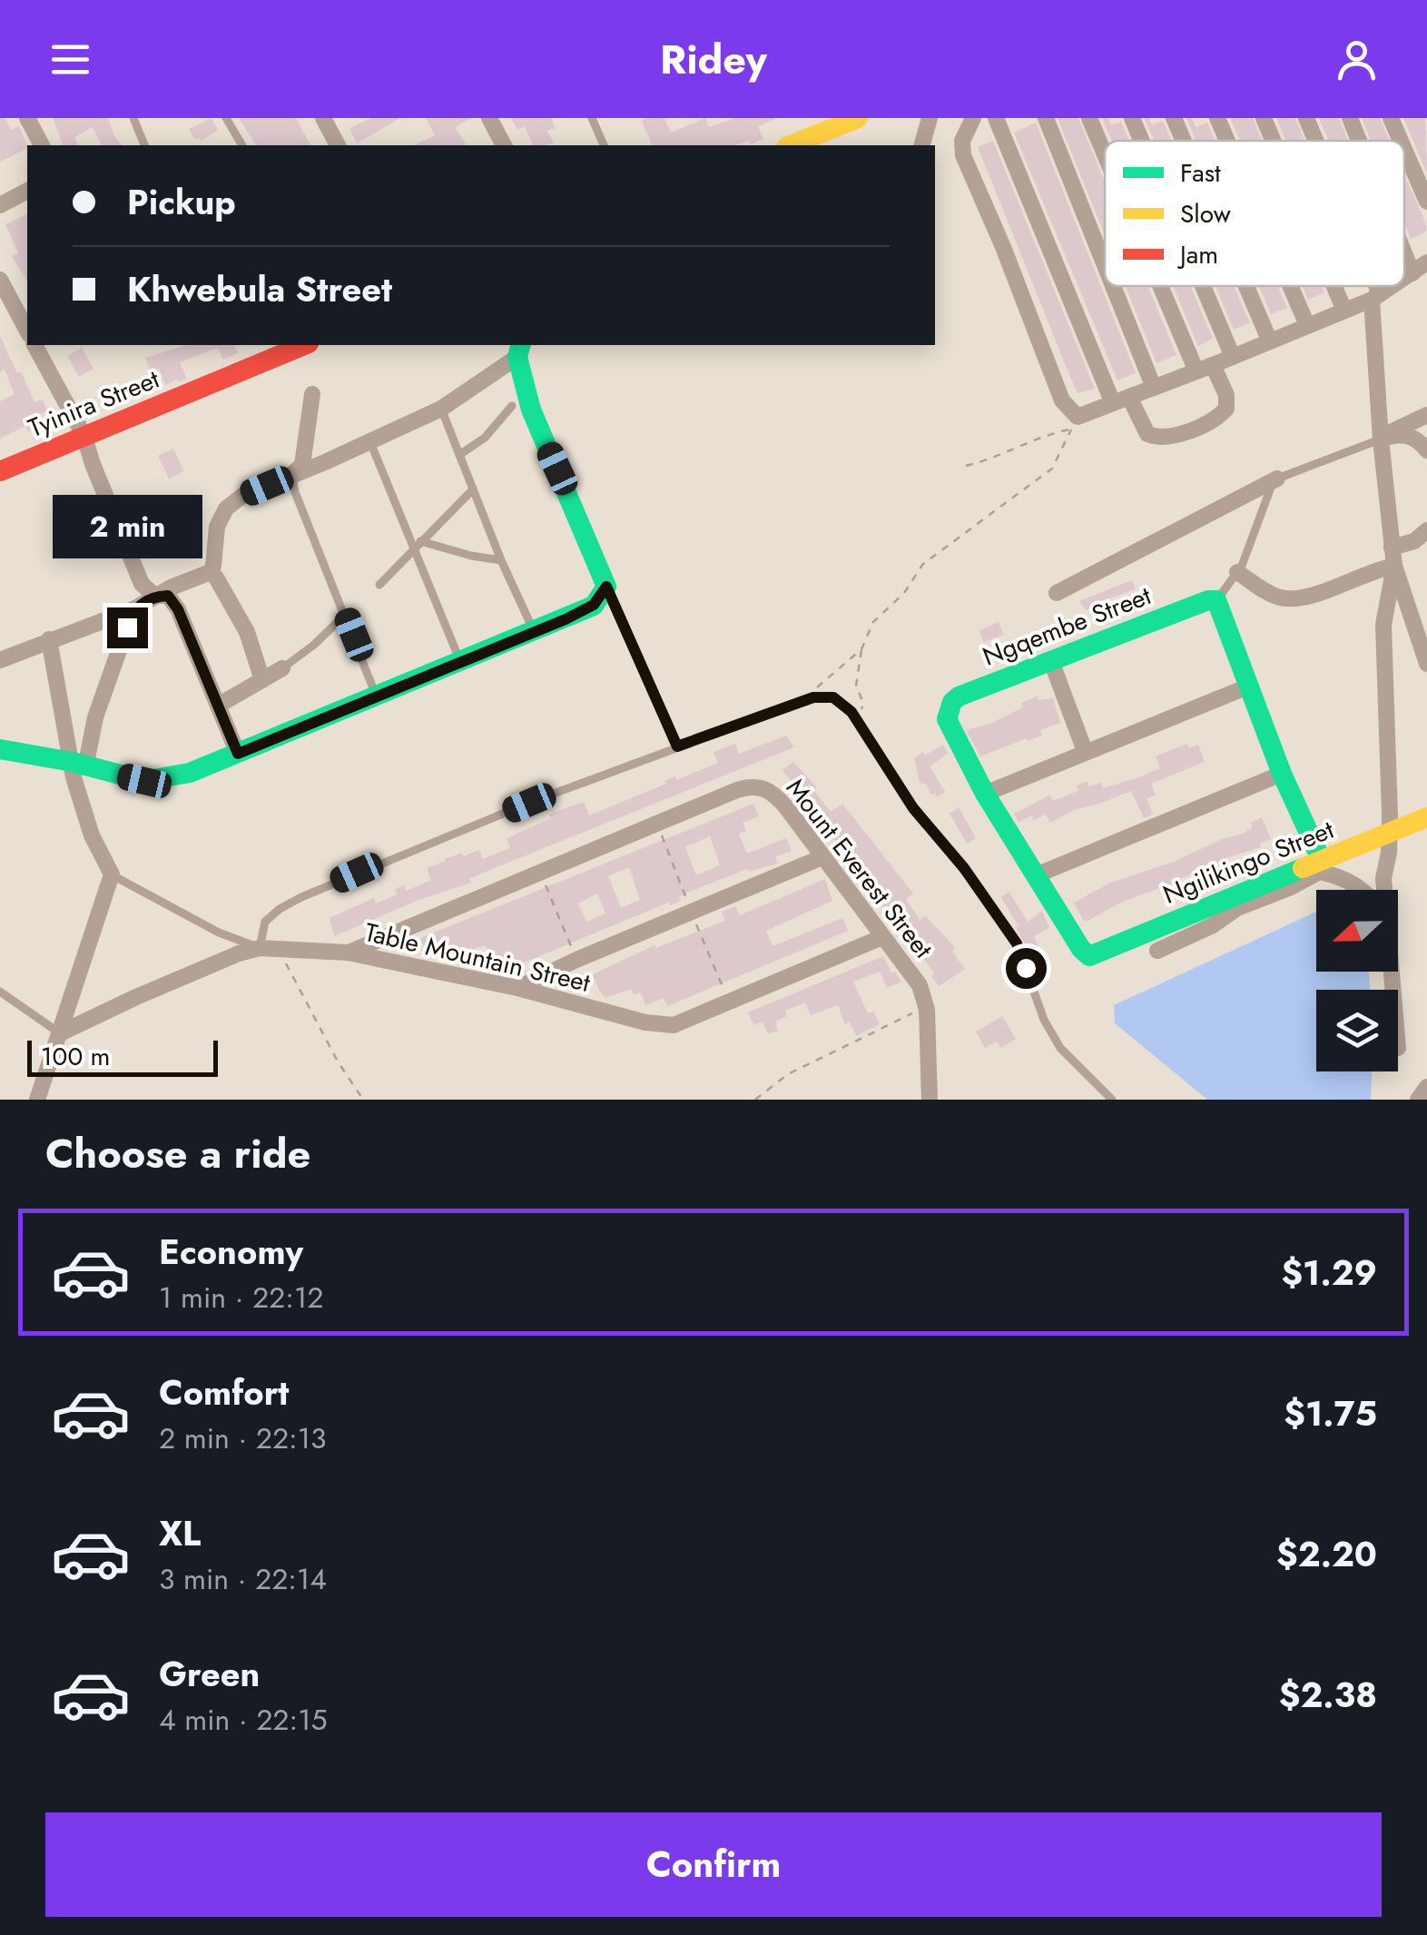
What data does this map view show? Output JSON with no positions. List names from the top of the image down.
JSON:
{
  "streets": {
    "street": [
      "Tyinira Street",
      "Ngqembe Street",
      "Ngilikingo Street",
      "Mount Everest Street",
      "Table Mountain Street"
    ]
  },
  "crossings": [
    ["Ngqembe Street", "Ngilikingo Street"],
    ["Mount Everest Street", "Table Mountain Street"]
  ],
  "legend": ["Fast", "Slow", "Jam"],
  "scale_bar": "100 m",
  "north": "left",
  "page": {
    "header": "Ridey",
    "banner": ["Pickup", "Khwebula Street"],
    "bubble": "2 min",
    "scale": "100 m",
    "heading": "Choose a ride",
    "list": [
      {
        "name": "Economy",
        "note": "1 min · 22:12",
        "value": "$1.29"
      },
      {
        "name": "Comfort",
        "note": "2 min · 22:13",
        "value": "$1.75"
      },
      {
        "name": "XL",
        "note": "3 min · 22:14",
        "value": "$2.20"
      },
      {
        "name": "Green",
        "note": "4 min · 22:15",
        "value": "$2.38"
      }
    ],
    "buttons": "Confirm"
  }
}
